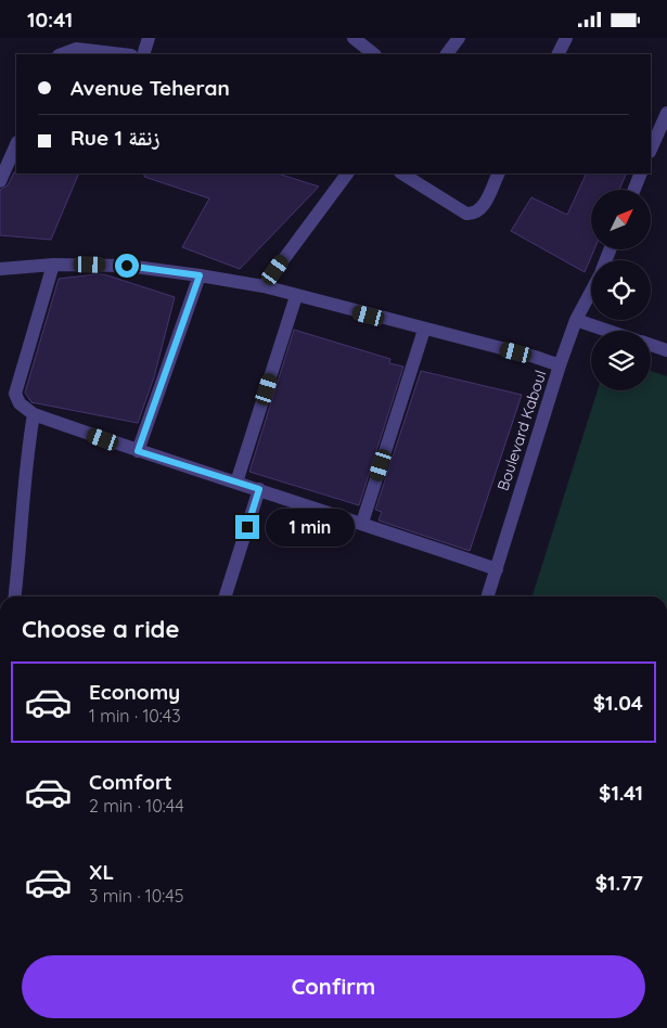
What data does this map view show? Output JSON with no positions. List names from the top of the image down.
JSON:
{
  "streets": {
    "street": ["Boulevard Kaboul"]
  },
  "north": "top right",
  "page": {
    "status": "10:41",
    "banner": ["Avenue Teheran", "Rue 1 زنقة"],
    "bubble": "1 min",
    "heading": "Choose a ride",
    "list": [
      {
        "name": "Economy",
        "note": "1 min · 10:43",
        "value": "$1.04"
      },
      {
        "name": "Comfort",
        "note": "2 min · 10:44",
        "value": "$1.41"
      },
      {
        "name": "XL",
        "note": "3 min · 10:45",
        "value": "$1.77"
      }
    ],
    "buttons": "Confirm"
  }
}
